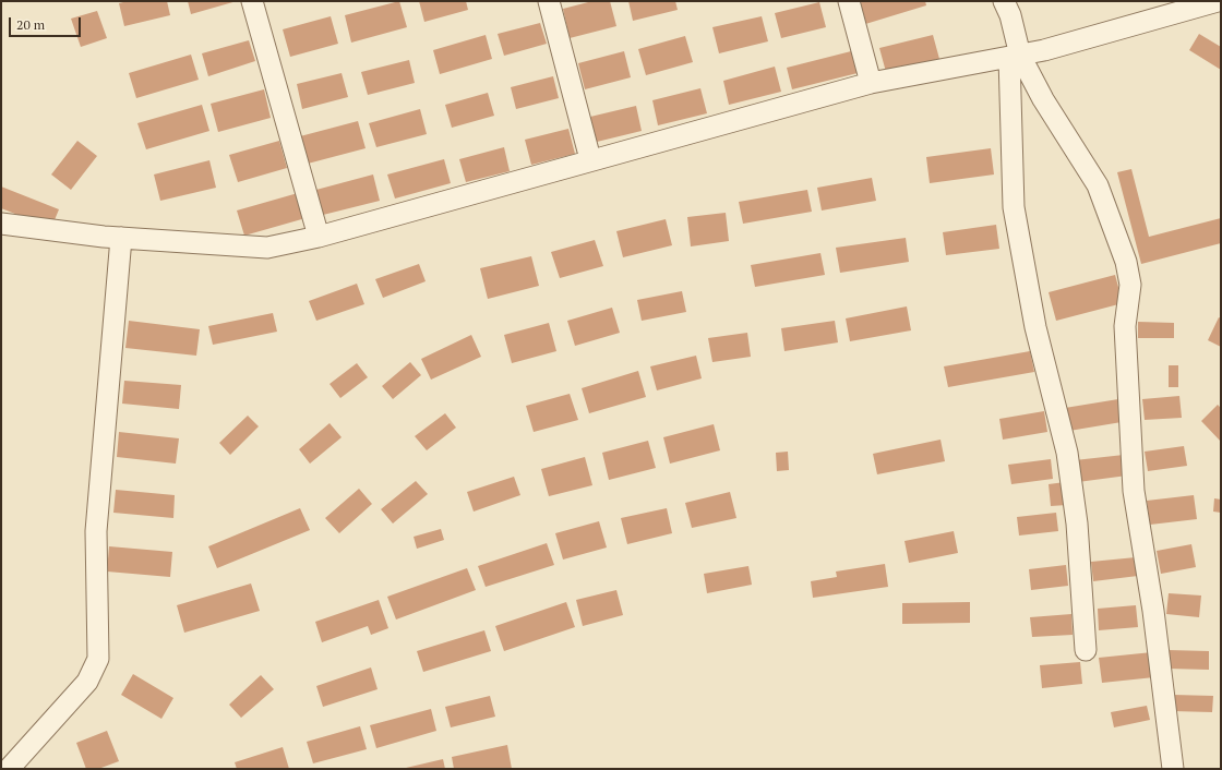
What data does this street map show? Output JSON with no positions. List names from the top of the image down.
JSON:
{
  "scale_bar": "20 m"
}
